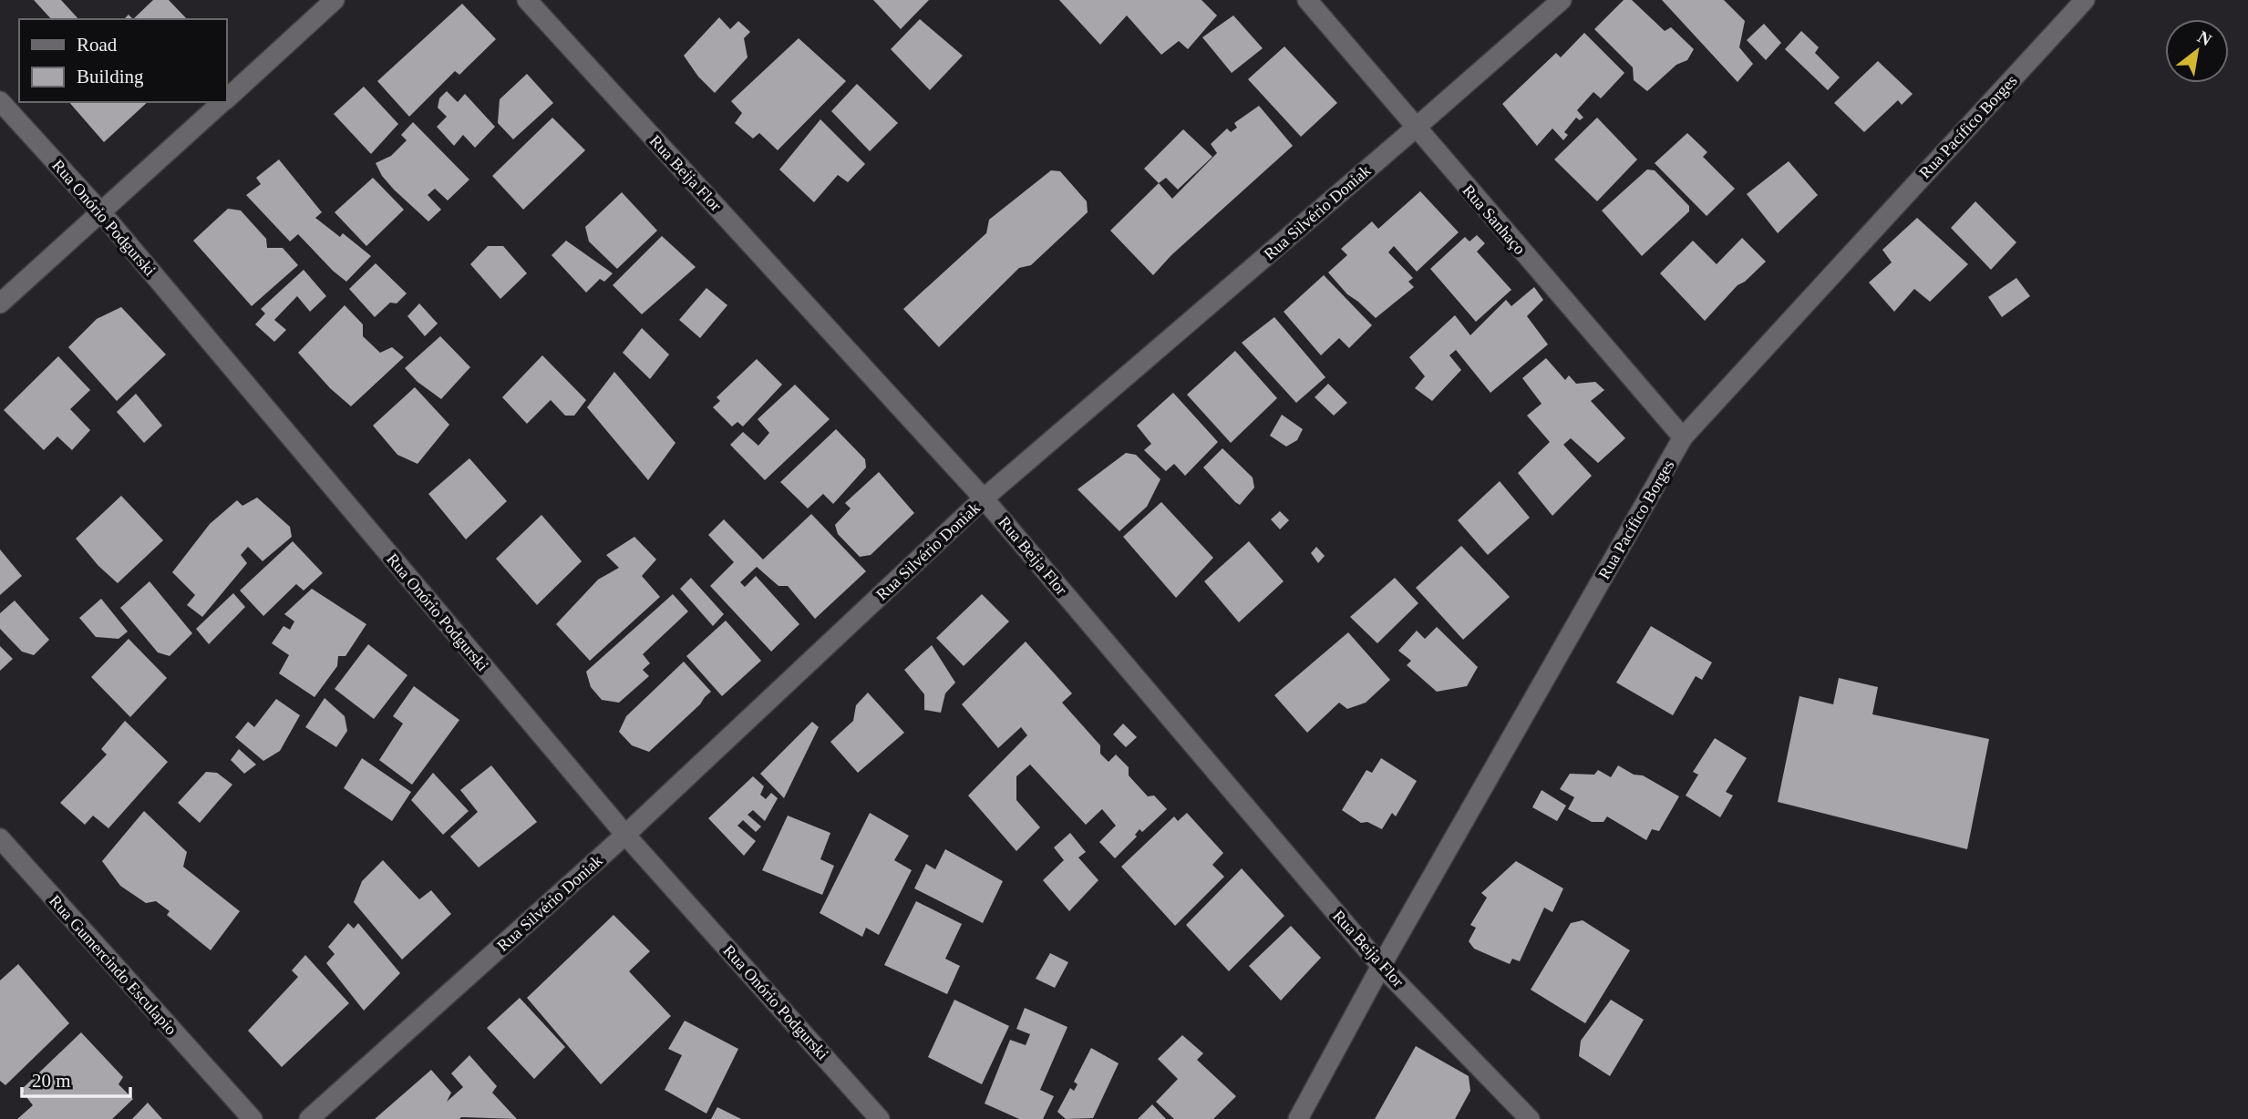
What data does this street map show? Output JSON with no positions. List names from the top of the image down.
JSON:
{
  "streets": {
    "street": [
      "Rua Pacífico Borges",
      "Rua Beija Flor",
      "Rua Silvério Doniak",
      "Rua Onório Podgurski",
      "Rua Sanhaço",
      "Rua Gumercindo Esculapio"
    ]
  },
  "crossings": [
    ["Rua Pacífico Borges", "Rua Beija Flor"],
    ["Rua Pacífico Borges", "Rua Sanhaço"],
    ["Rua Beija Flor", "Rua Silvério Doniak"],
    ["Rua Silvério Doniak", "Rua Onório Podgurski"],
    ["Rua Silvério Doniak", "Rua Sanhaço"]
  ],
  "legend": ["Road", "Building"],
  "scale_bar": "20 m",
  "north": "top right"
}
